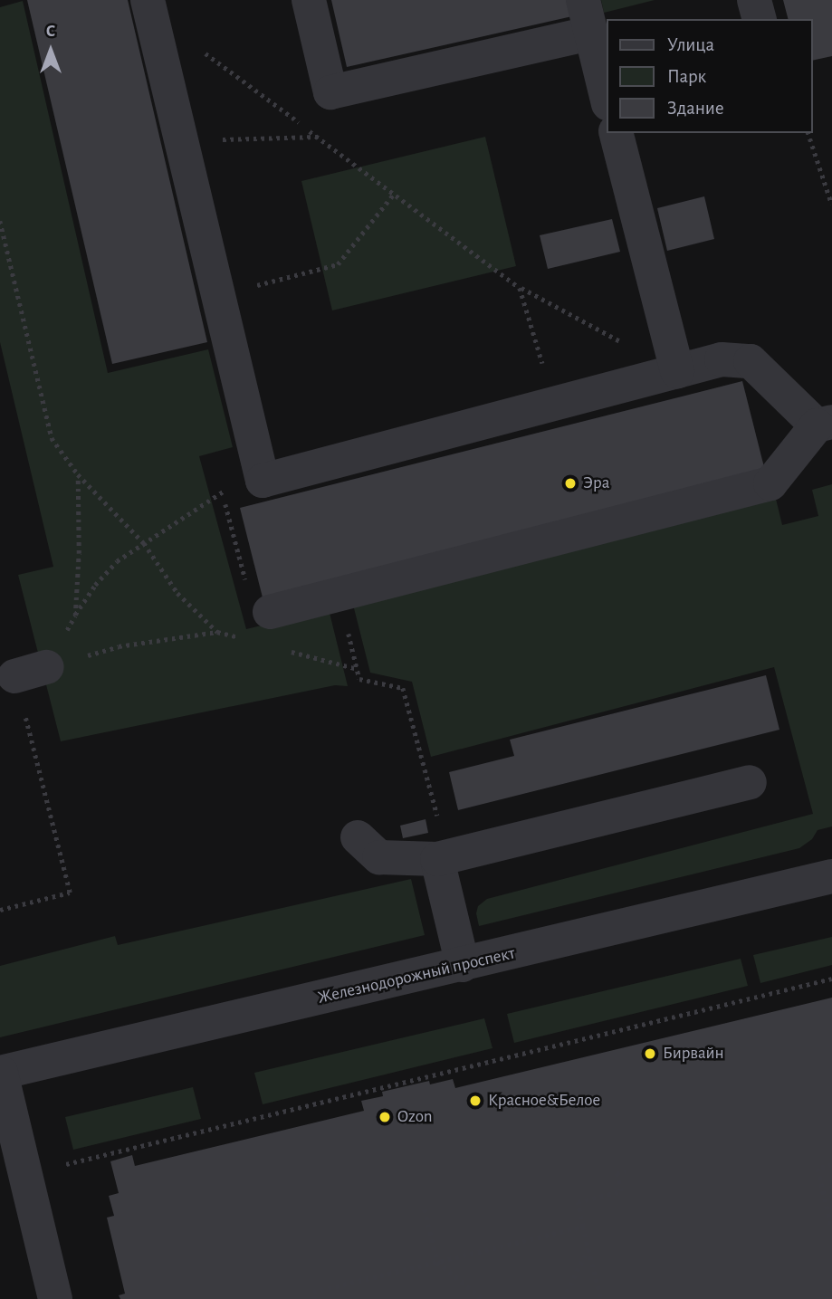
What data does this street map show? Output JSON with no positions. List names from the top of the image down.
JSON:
{
  "streets": {
    "street": ["Железнодорожный проспект"]
  },
  "places": [
    "Эра",
    "Бирвайн",
    "Красное&Белое",
    "Ozon"
  ],
  "legend": ["Улица", "Парк", "Здание"],
  "north": "top"
}
